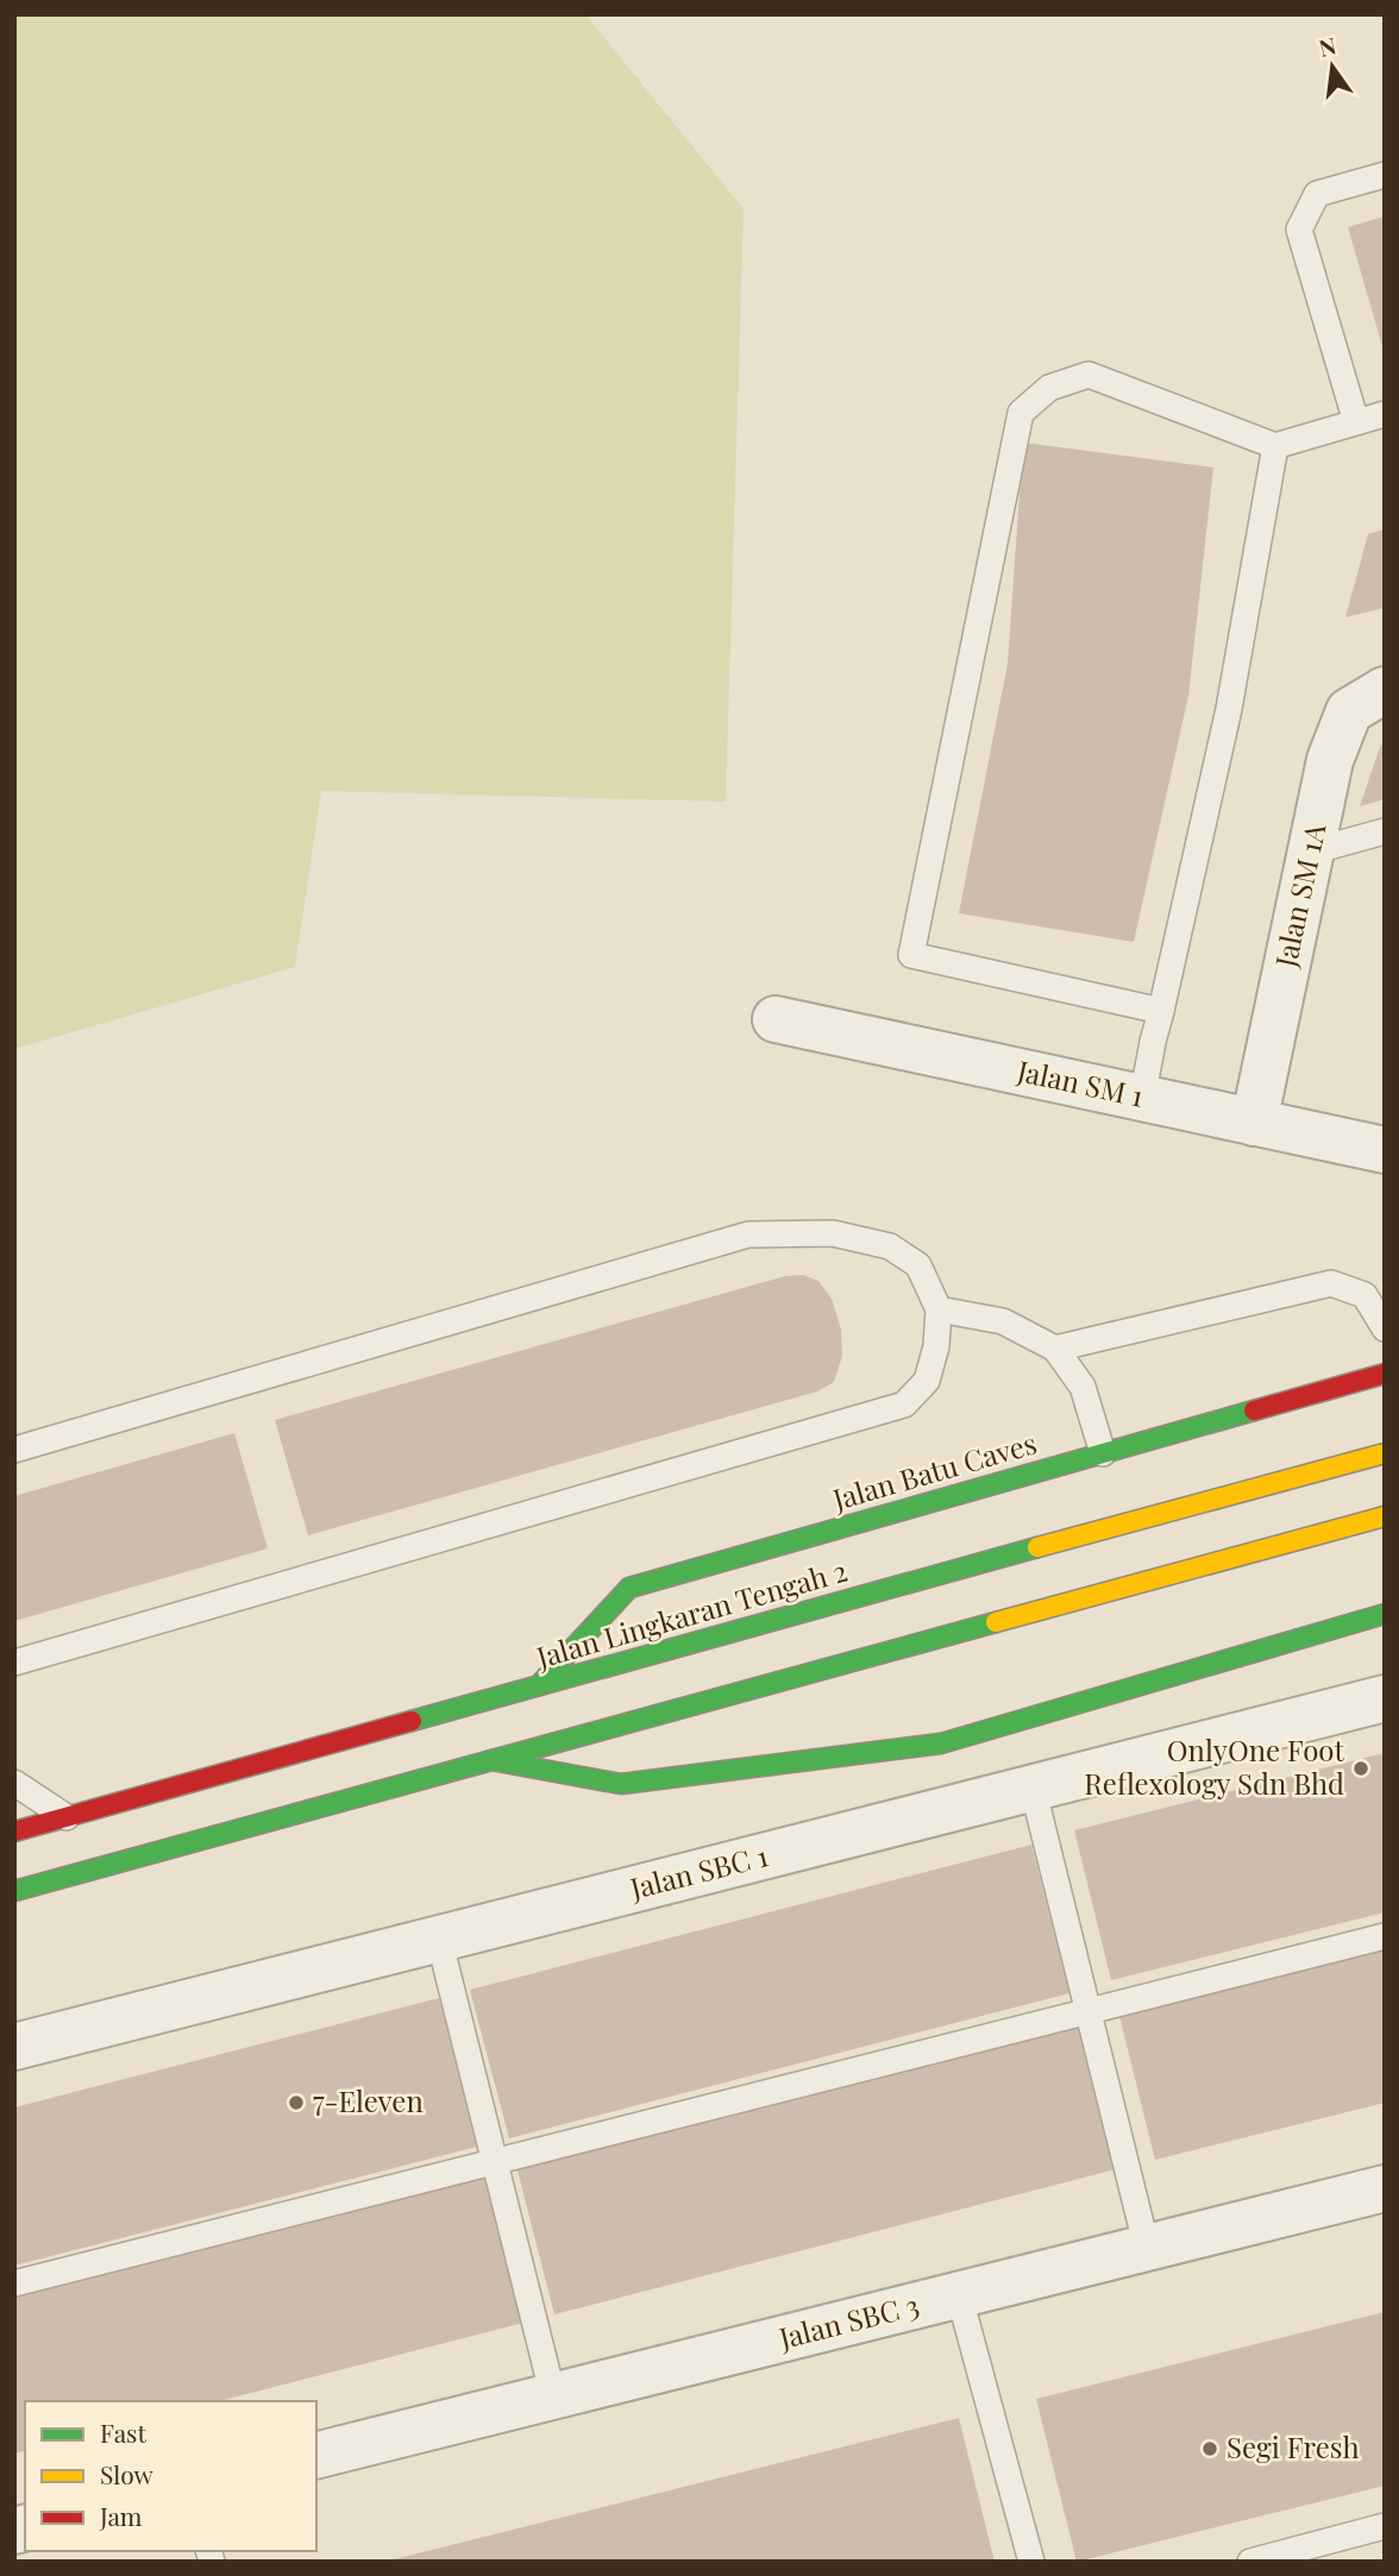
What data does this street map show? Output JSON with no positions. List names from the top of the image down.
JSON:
{
  "streets": {
    "main road": ["Jalan Batu Caves", "Jalan Lingkaran Tengah 2"],
    "street": [
      "Jalan SM 1A",
      "Jalan SM 1",
      "Jalan SBC 1",
      "Jalan SBC 3"
    ]
  },
  "crossings": [
    ["Jalan SM 1A", "Jalan SM 1"],
    ["Jalan Batu Caves", "Jalan Lingkaran Tengah 2"]
  ],
  "places": ["OnlyOne Foot Reflexology Sdn Bhd", "7-Eleven", "Segi Fresh"],
  "legend": ["Fast", "Slow", "Jam"],
  "north": "top"
}
